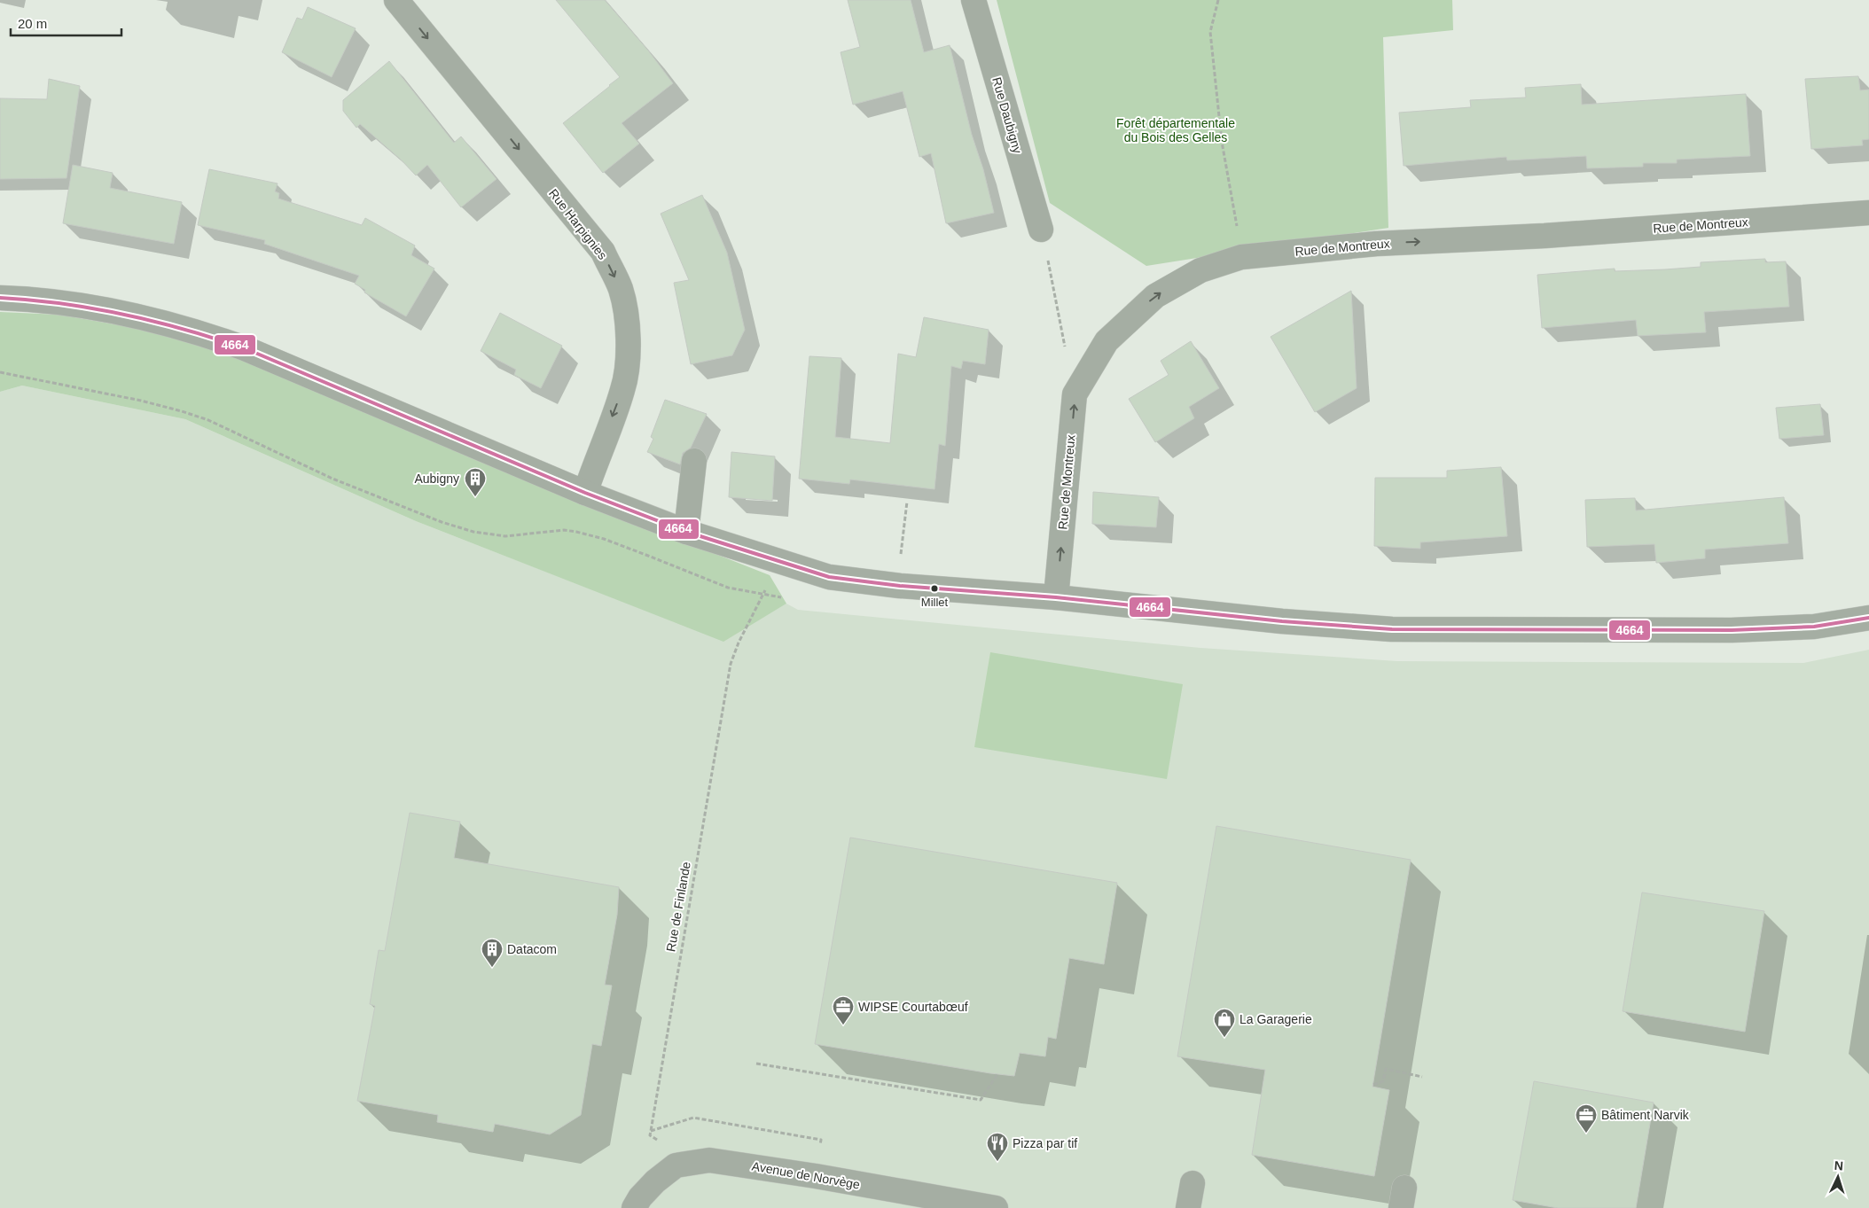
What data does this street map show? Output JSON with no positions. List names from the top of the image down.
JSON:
{
  "streets": {
    "street": [
      "Rue Daubigny",
      "Rue Harpignies",
      "Rue de Montreux",
      "Avenue de Norvège"
    ],
    "path": ["Rue de Finlande"]
  },
  "crossings": [
    ["Rue de Finlande", "Avenue de Norvège"]
  ],
  "one_way": ["Rue Harpignies", "Rue de Montreux"],
  "parks": ["Forêt départementale du Bois des Gelles"],
  "places": {
    "building": ["Aubigny", "Datacom"],
    "other": ["Millet"],
    "office": ["WIPSE Courtabœuf", "Bâtiment Narvik"],
    "shop": ["La Garagerie"],
    "restaurant": ["Pizza par tif"]
  },
  "lines": ["transit line 4664"],
  "scale_bar": "20 m",
  "north": "top"
}
